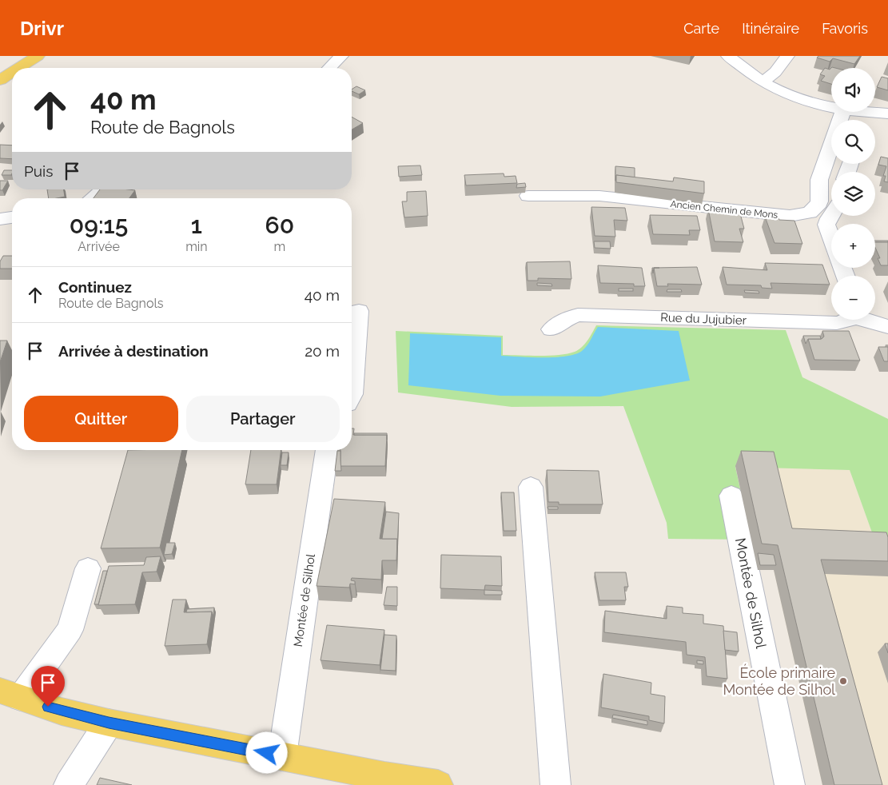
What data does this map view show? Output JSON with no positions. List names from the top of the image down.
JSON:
{
  "streets": {
    "street": ["Ancien Chemin de Mons", "Rue du Jujubier", "Montée de Silhol"]
  },
  "places": ["École primaire Montée de Silhol"],
  "page": {
    "header": "Drivr",
    "nav": ["Carte", "Itinéraire", "Favoris"],
    "map_buttons": ["+", "−"],
    "turn": ["40 m", "Route de Bagnols"],
    "then": "Puis",
    "eta": [
      "09:15",
      "Arrivée",
      "1",
      "min",
      "60",
      "m"
    ],
    "list": [
      {
        "name": "Continuez",
        "note": "Route de Bagnols",
        "value": "40 m"
      },
      {
        "name": "Arrivée à destination",
        "value": "20 m"
      }
    ],
    "buttons": ["Quitter", "Partager"]
  }
}
